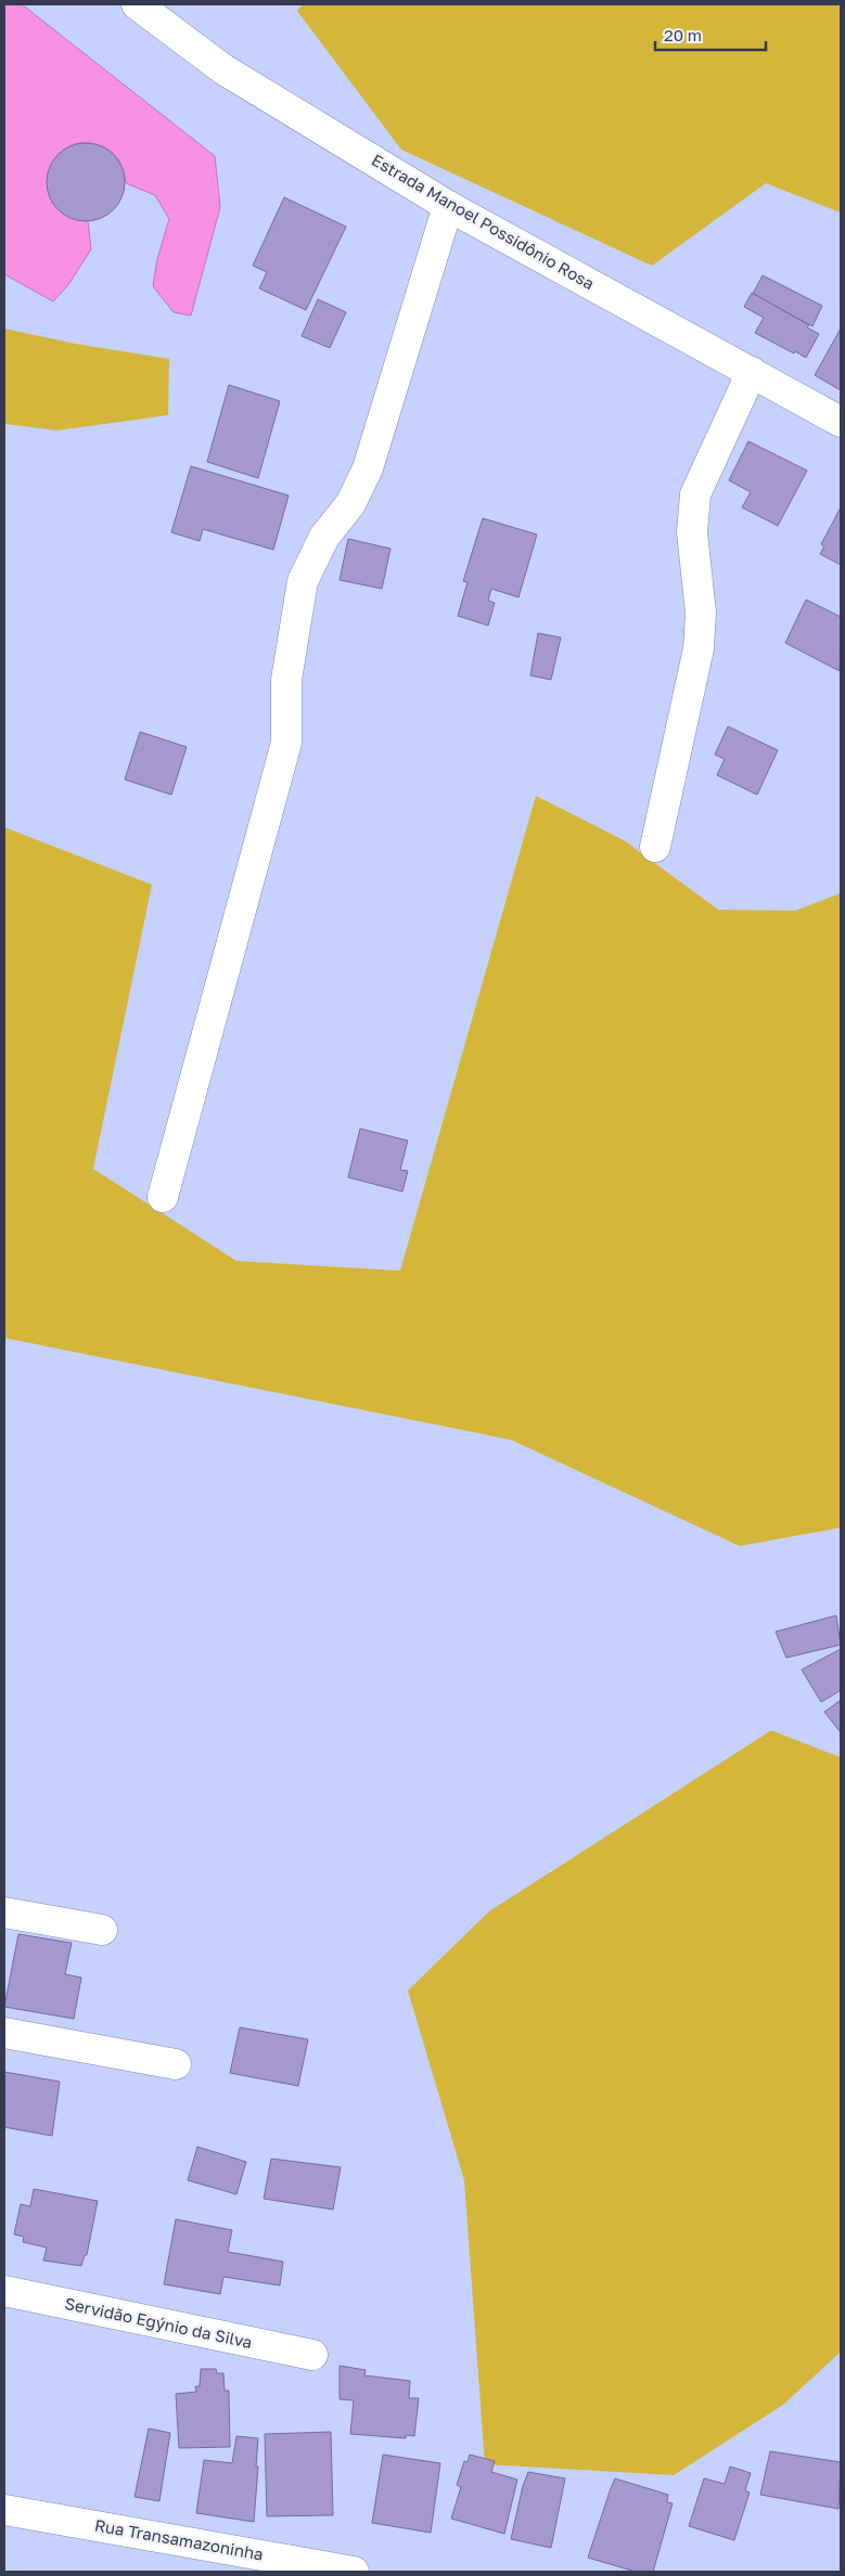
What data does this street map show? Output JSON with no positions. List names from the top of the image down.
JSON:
{
  "streets": {
    "street": ["Estrada Manoel Possidônio Rosa", "Servidão Egýnio da Silva", "Rua Transamazoninha"]
  },
  "scale_bar": "20 m"
}
